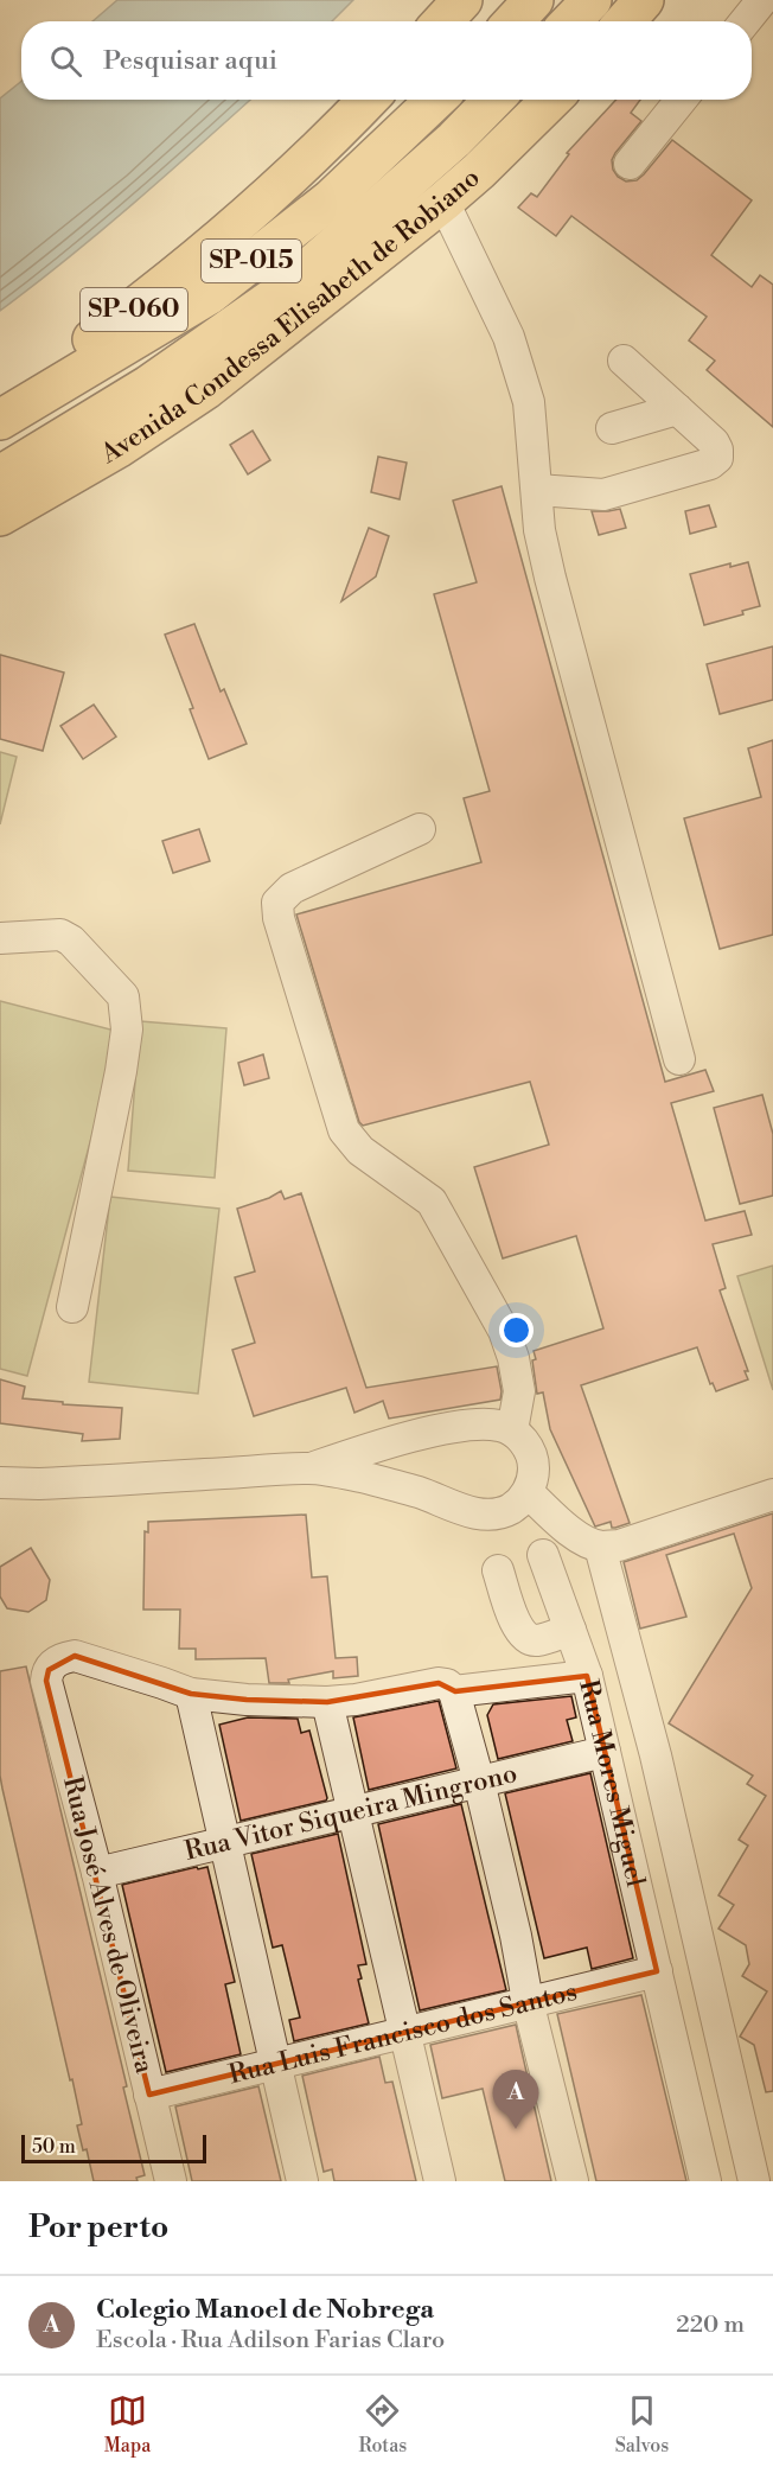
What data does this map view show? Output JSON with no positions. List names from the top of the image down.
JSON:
{
  "streets": {
    "highway": ["SP-015", "SP-060", "Avenida Condessa Elisabeth de Robiano"],
    "street": [
      "Rua Mores Miguel",
      "Rua Vitor Siqueira Mingrono",
      "Rua José Alves de Oliveira",
      "Rua Luis Francisco dos Santos"
    ]
  },
  "crossings": [
    ["SP-015", "SP-060"],
    ["Rua Mores Miguel", "Rua Vitor Siqueira Mingrono"],
    ["Rua Mores Miguel", "Rua José Alves de Oliveira"],
    ["Rua Mores Miguel", "Rua Luis Francisco dos Santos"],
    ["Rua Vitor Siqueira Mingrono", "Rua José Alves de Oliveira"],
    ["Rua José Alves de Oliveira", "Rua Luis Francisco dos Santos"]
  ],
  "scale_bar": "50 m",
  "page": {
    "search": "Pesquisar aqui",
    "pins": "A",
    "scale": "50 m",
    "heading": "Por perto",
    "list": [
      {
        "mark": "A",
        "name": "Colegio Manoel de Nobrega",
        "note": "Escola · Rua Adilson Farias Claro",
        "value": "220 m"
      }
    ],
    "nav": ["Mapa", "Rotas", "Salvos"]
  }
}
